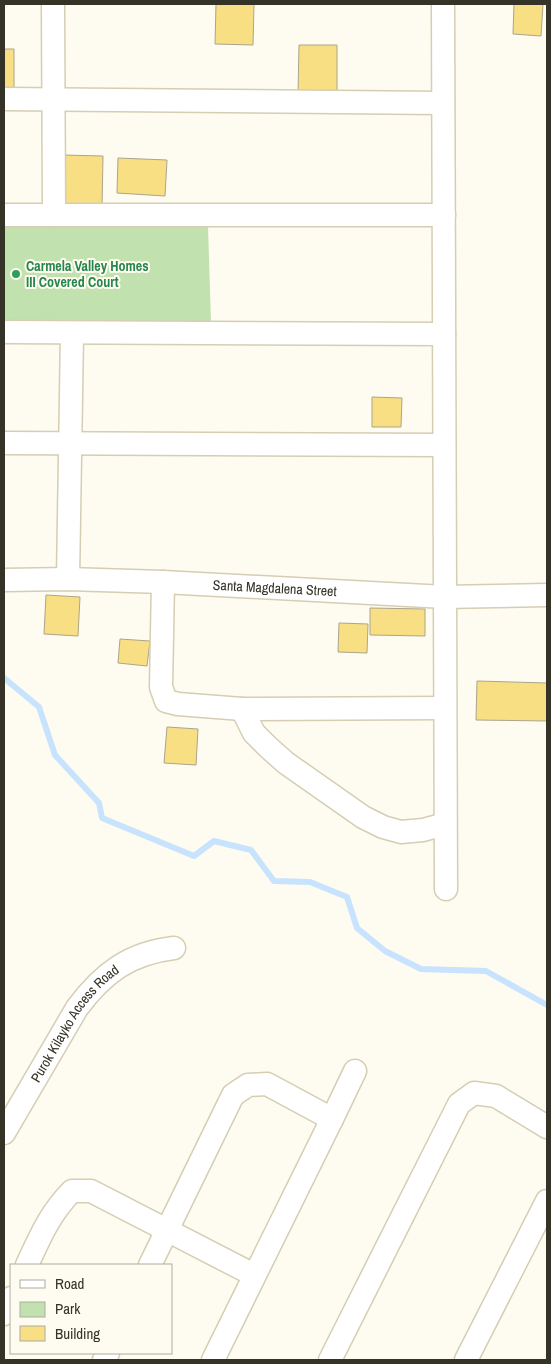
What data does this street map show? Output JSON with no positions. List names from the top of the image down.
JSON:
{
  "streets": {
    "street": ["Santa Magdalena Street", "Purok Kilayko Access Road"]
  },
  "places": ["Carmela Valley Homes III Covered Court"],
  "legend": ["Road", "Park", "Building"]
}
